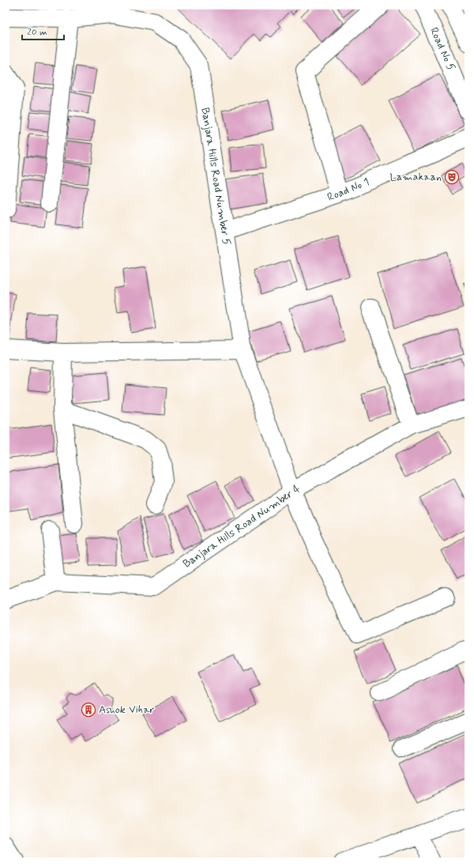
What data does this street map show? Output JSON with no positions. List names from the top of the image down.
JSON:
{
  "streets": {
    "street": [
      "Road No 5",
      "Banjara Hills Road Number 5",
      "Road No 1",
      "Banjara Hills Road Number 4"
    ]
  },
  "crossings": [
    ["Banjara Hills Road Number 5", "Road No 1"],
    ["Banjara Hills Road Number 5", "Banjara Hills Road Number 4"]
  ],
  "places": {
    "theatre": ["Lamakaan"],
    "building": ["Ashok Vihar"]
  },
  "scale_bar": "20 m"
}
